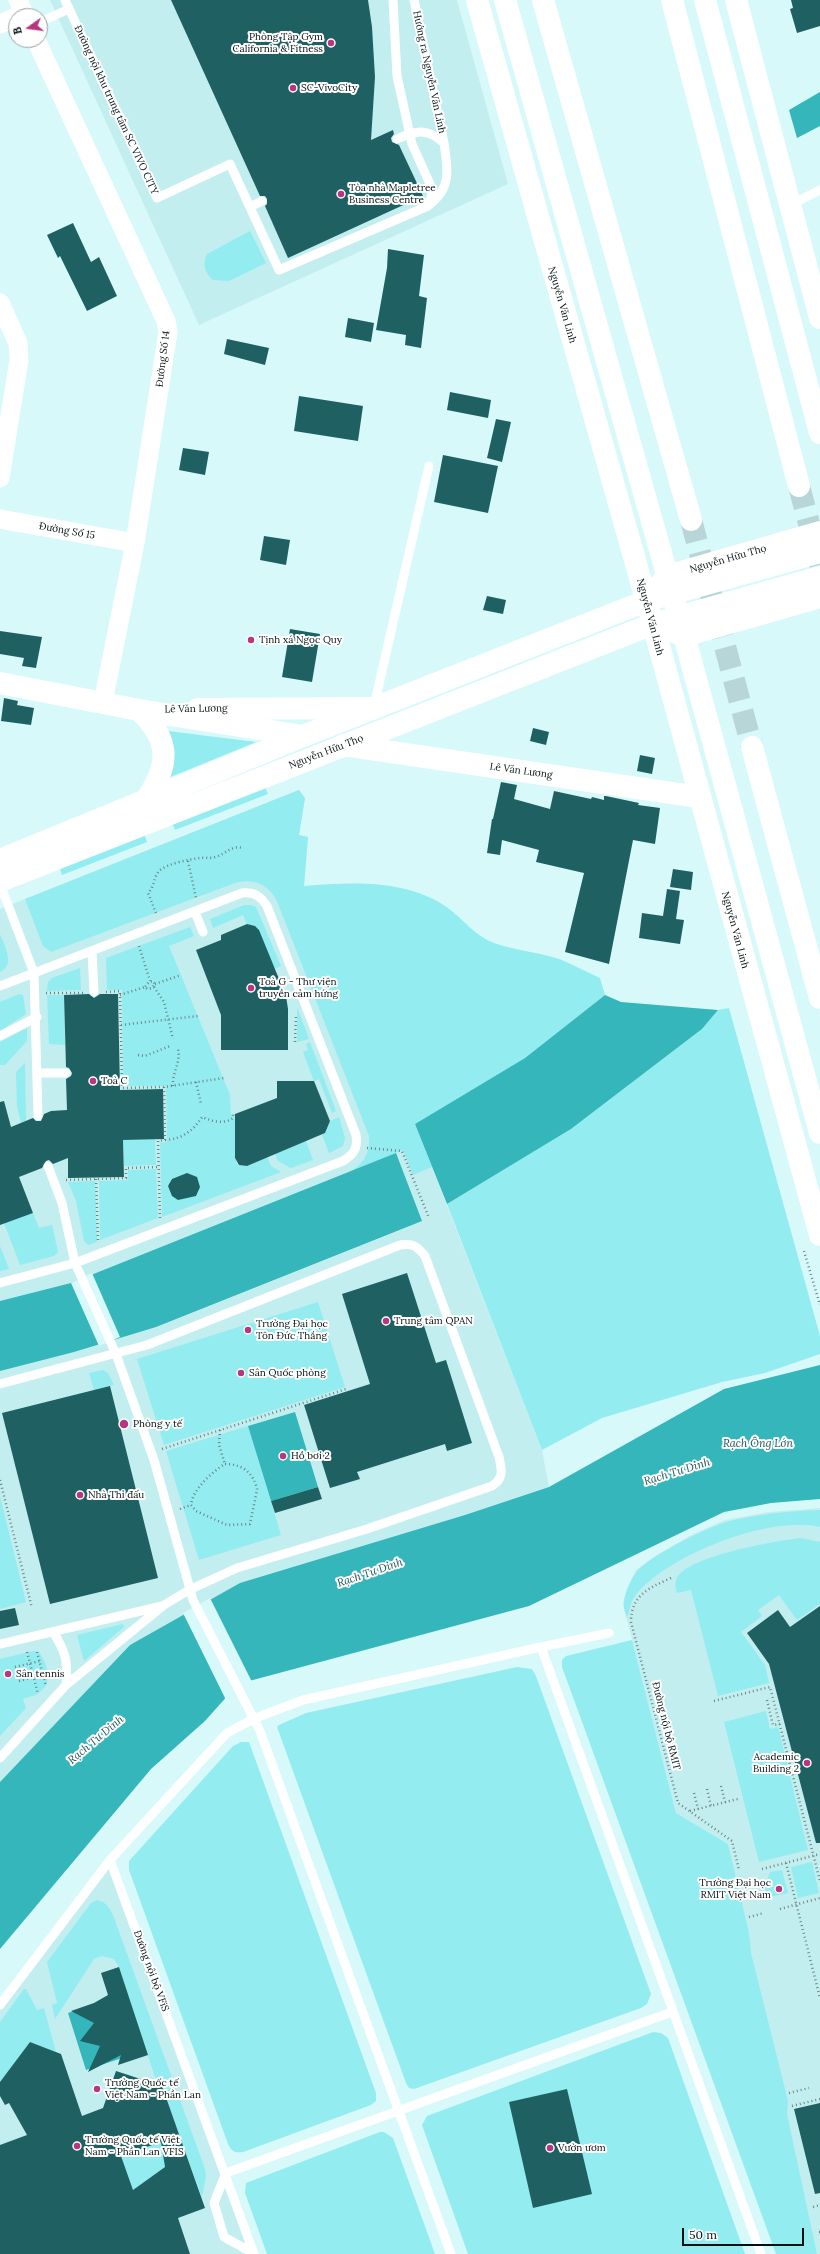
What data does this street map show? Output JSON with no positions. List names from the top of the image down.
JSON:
{
  "streets": {
    "main road": ["Nguyễn Văn Linh", "Nguyễn Hữu Thọ", "Lê Văn Lương"],
    "street": ["Đường Số 14", "Đường Số 15"],
    "lane": ["Hướng ra Nguyễn Văn Linh", "Đường nội khu trung tâm SC VIVO CITY", "Đường nội bộ VFiS"],
    "path": ["Đường nội bộ RMIT"]
  },
  "crossings": [
    ["Hướng ra Nguyễn Văn Linh", "Đường nội khu trung tâm SC VIVO CITY"],
    ["Nguyễn Văn Linh", "Nguyễn Hữu Thọ"],
    ["Nguyễn Văn Linh", "Lê Văn Lương"],
    ["Đường Số 14", "Đường Số 15"],
    ["Đường Số 14", "Lê Văn Lương"],
    ["Nguyễn Hữu Thọ", "Lê Văn Lương"]
  ],
  "water": ["Rạch Ông Lớn", "Rạch Tư Dinh"],
  "places": [
    "Phòng Tập Gym California & Fitness",
    "SC-VivoCity",
    "Tòa nhà Mapletree Business Centre",
    "Tịnh xá Ngọc Quy",
    "Toà G - Thư viện truyền cảm hứng",
    "Toà C",
    "Trung tâm QPAN",
    "Trường Đại học Tôn Đức Thắng",
    "Sân Quốc phòng",
    "Phòng y tế",
    "Hồ bơi 2",
    "Nhà Thi đấu",
    "Sân tennis",
    "Academic Building 2",
    "Trường Đại học RMIT Việt Nam",
    "Trường Quốc tế Việt Nam - Phần Lan",
    "Trường Quốc tế Việt Nam - Phần Lan VFIS",
    "Vườn ươm"
  ],
  "scale_bar": "50 m",
  "north": "left"
}
